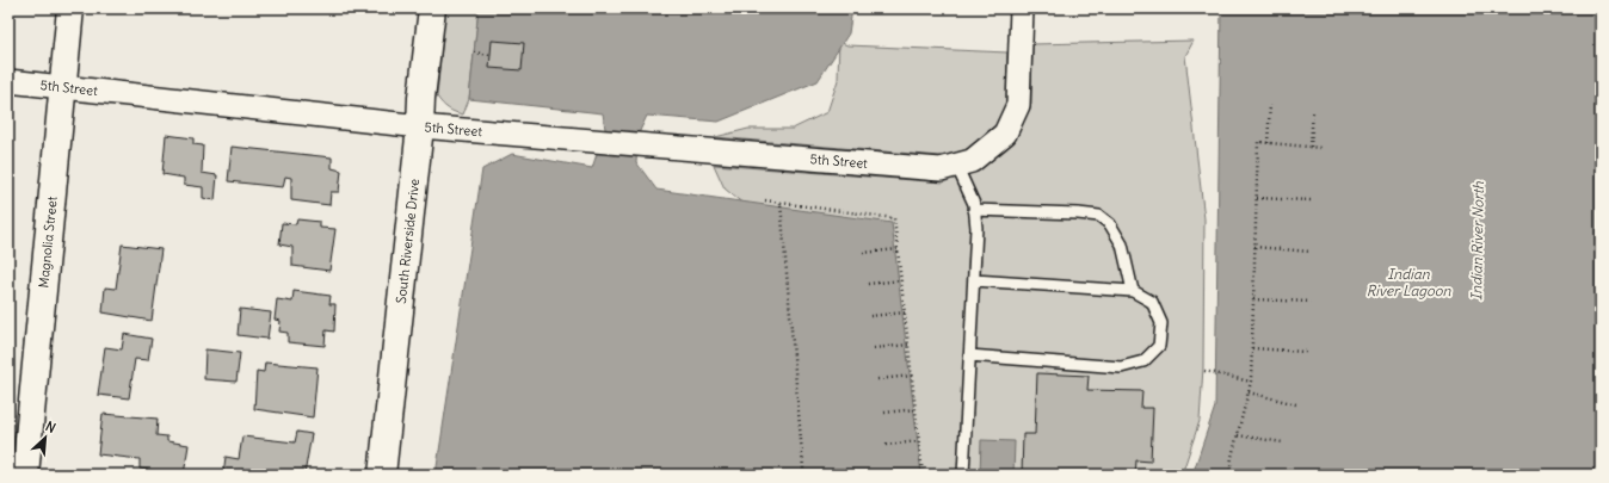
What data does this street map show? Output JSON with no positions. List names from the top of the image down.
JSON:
{
  "streets": {
    "street": ["5th Street", "Magnolia Street", "South Riverside Drive"]
  },
  "crossings": [
    ["5th Street", "Magnolia Street"],
    ["5th Street", "South Riverside Drive"]
  ],
  "water": ["Indian River North", "Indian River Lagoon"],
  "north": "top right"
}
